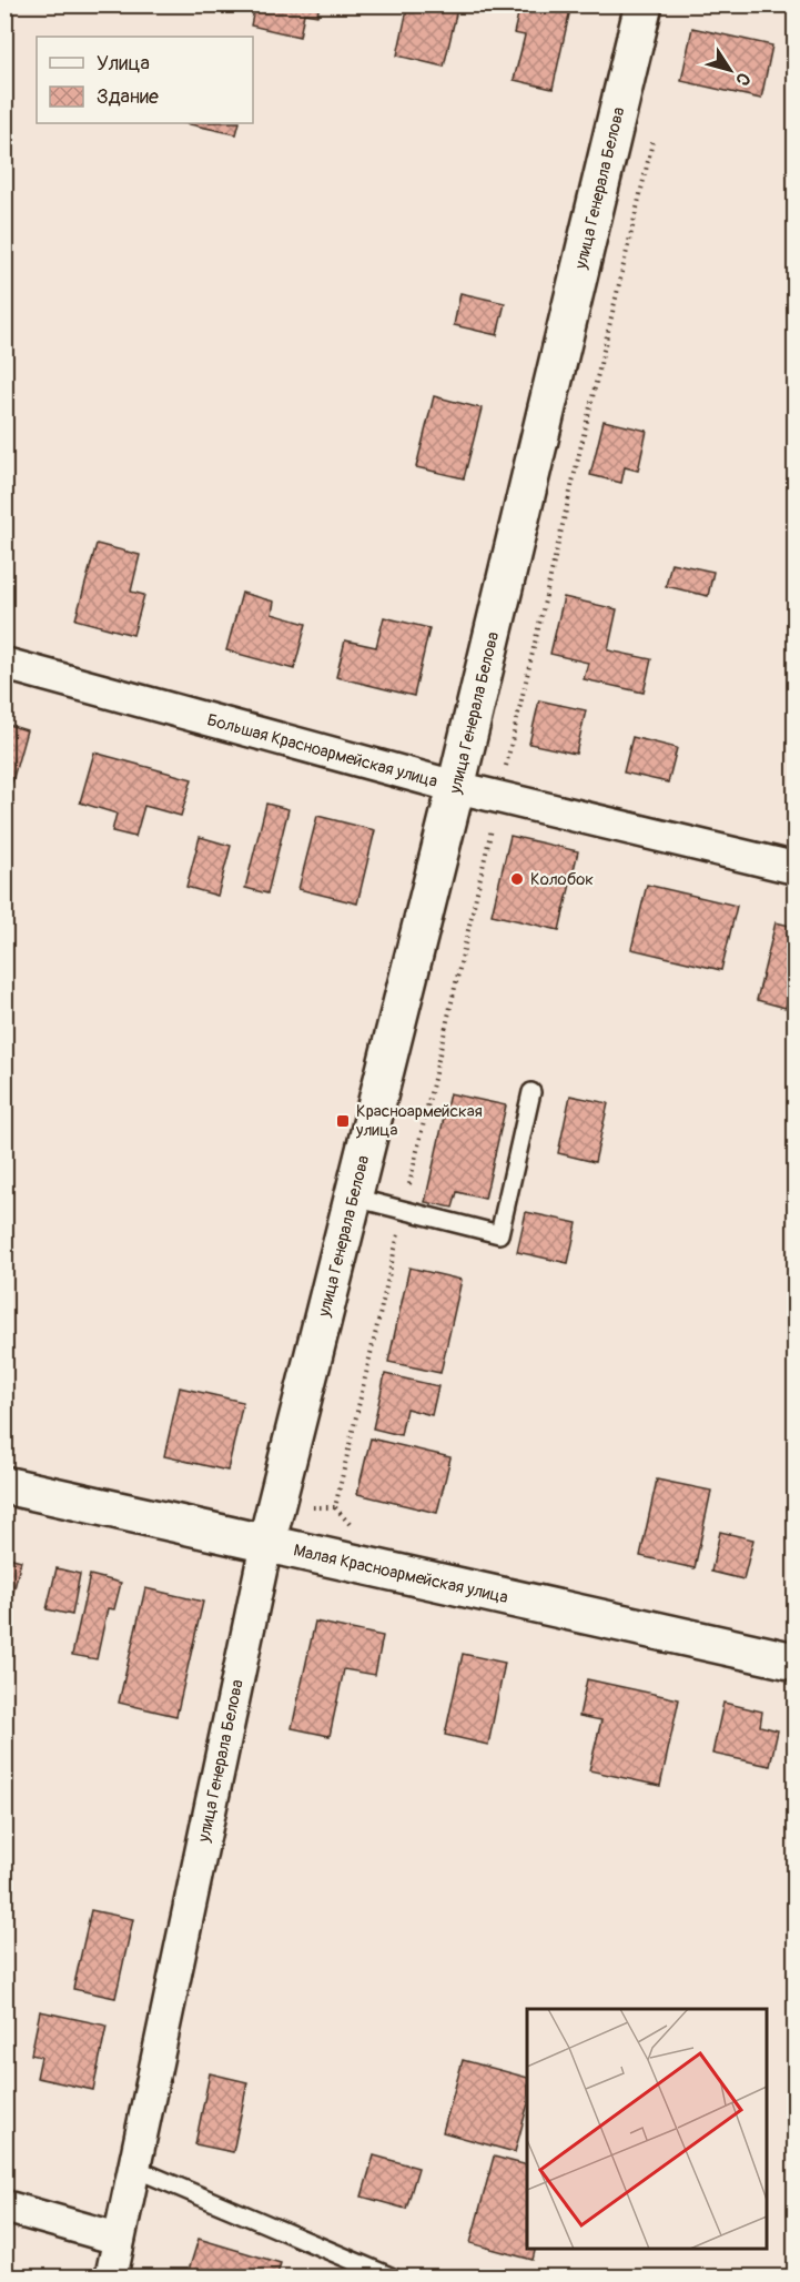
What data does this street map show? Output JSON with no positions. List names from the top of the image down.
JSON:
{
  "streets": {
    "main road": ["улица Генерала Белова", "Малая Красноармейская улица"],
    "street": ["Большая Красноармейская улица"]
  },
  "crossings": [
    ["улица Генерала Белова", "Большая Красноармейская улица"],
    ["улица Генерала Белова", "Малая Красноармейская улица"]
  ],
  "places": {
    "other": ["Колобок"],
    "transit": ["Красноармейская улица"]
  },
  "legend": ["Улица", "Здание"],
  "north": "bottom right"
}
